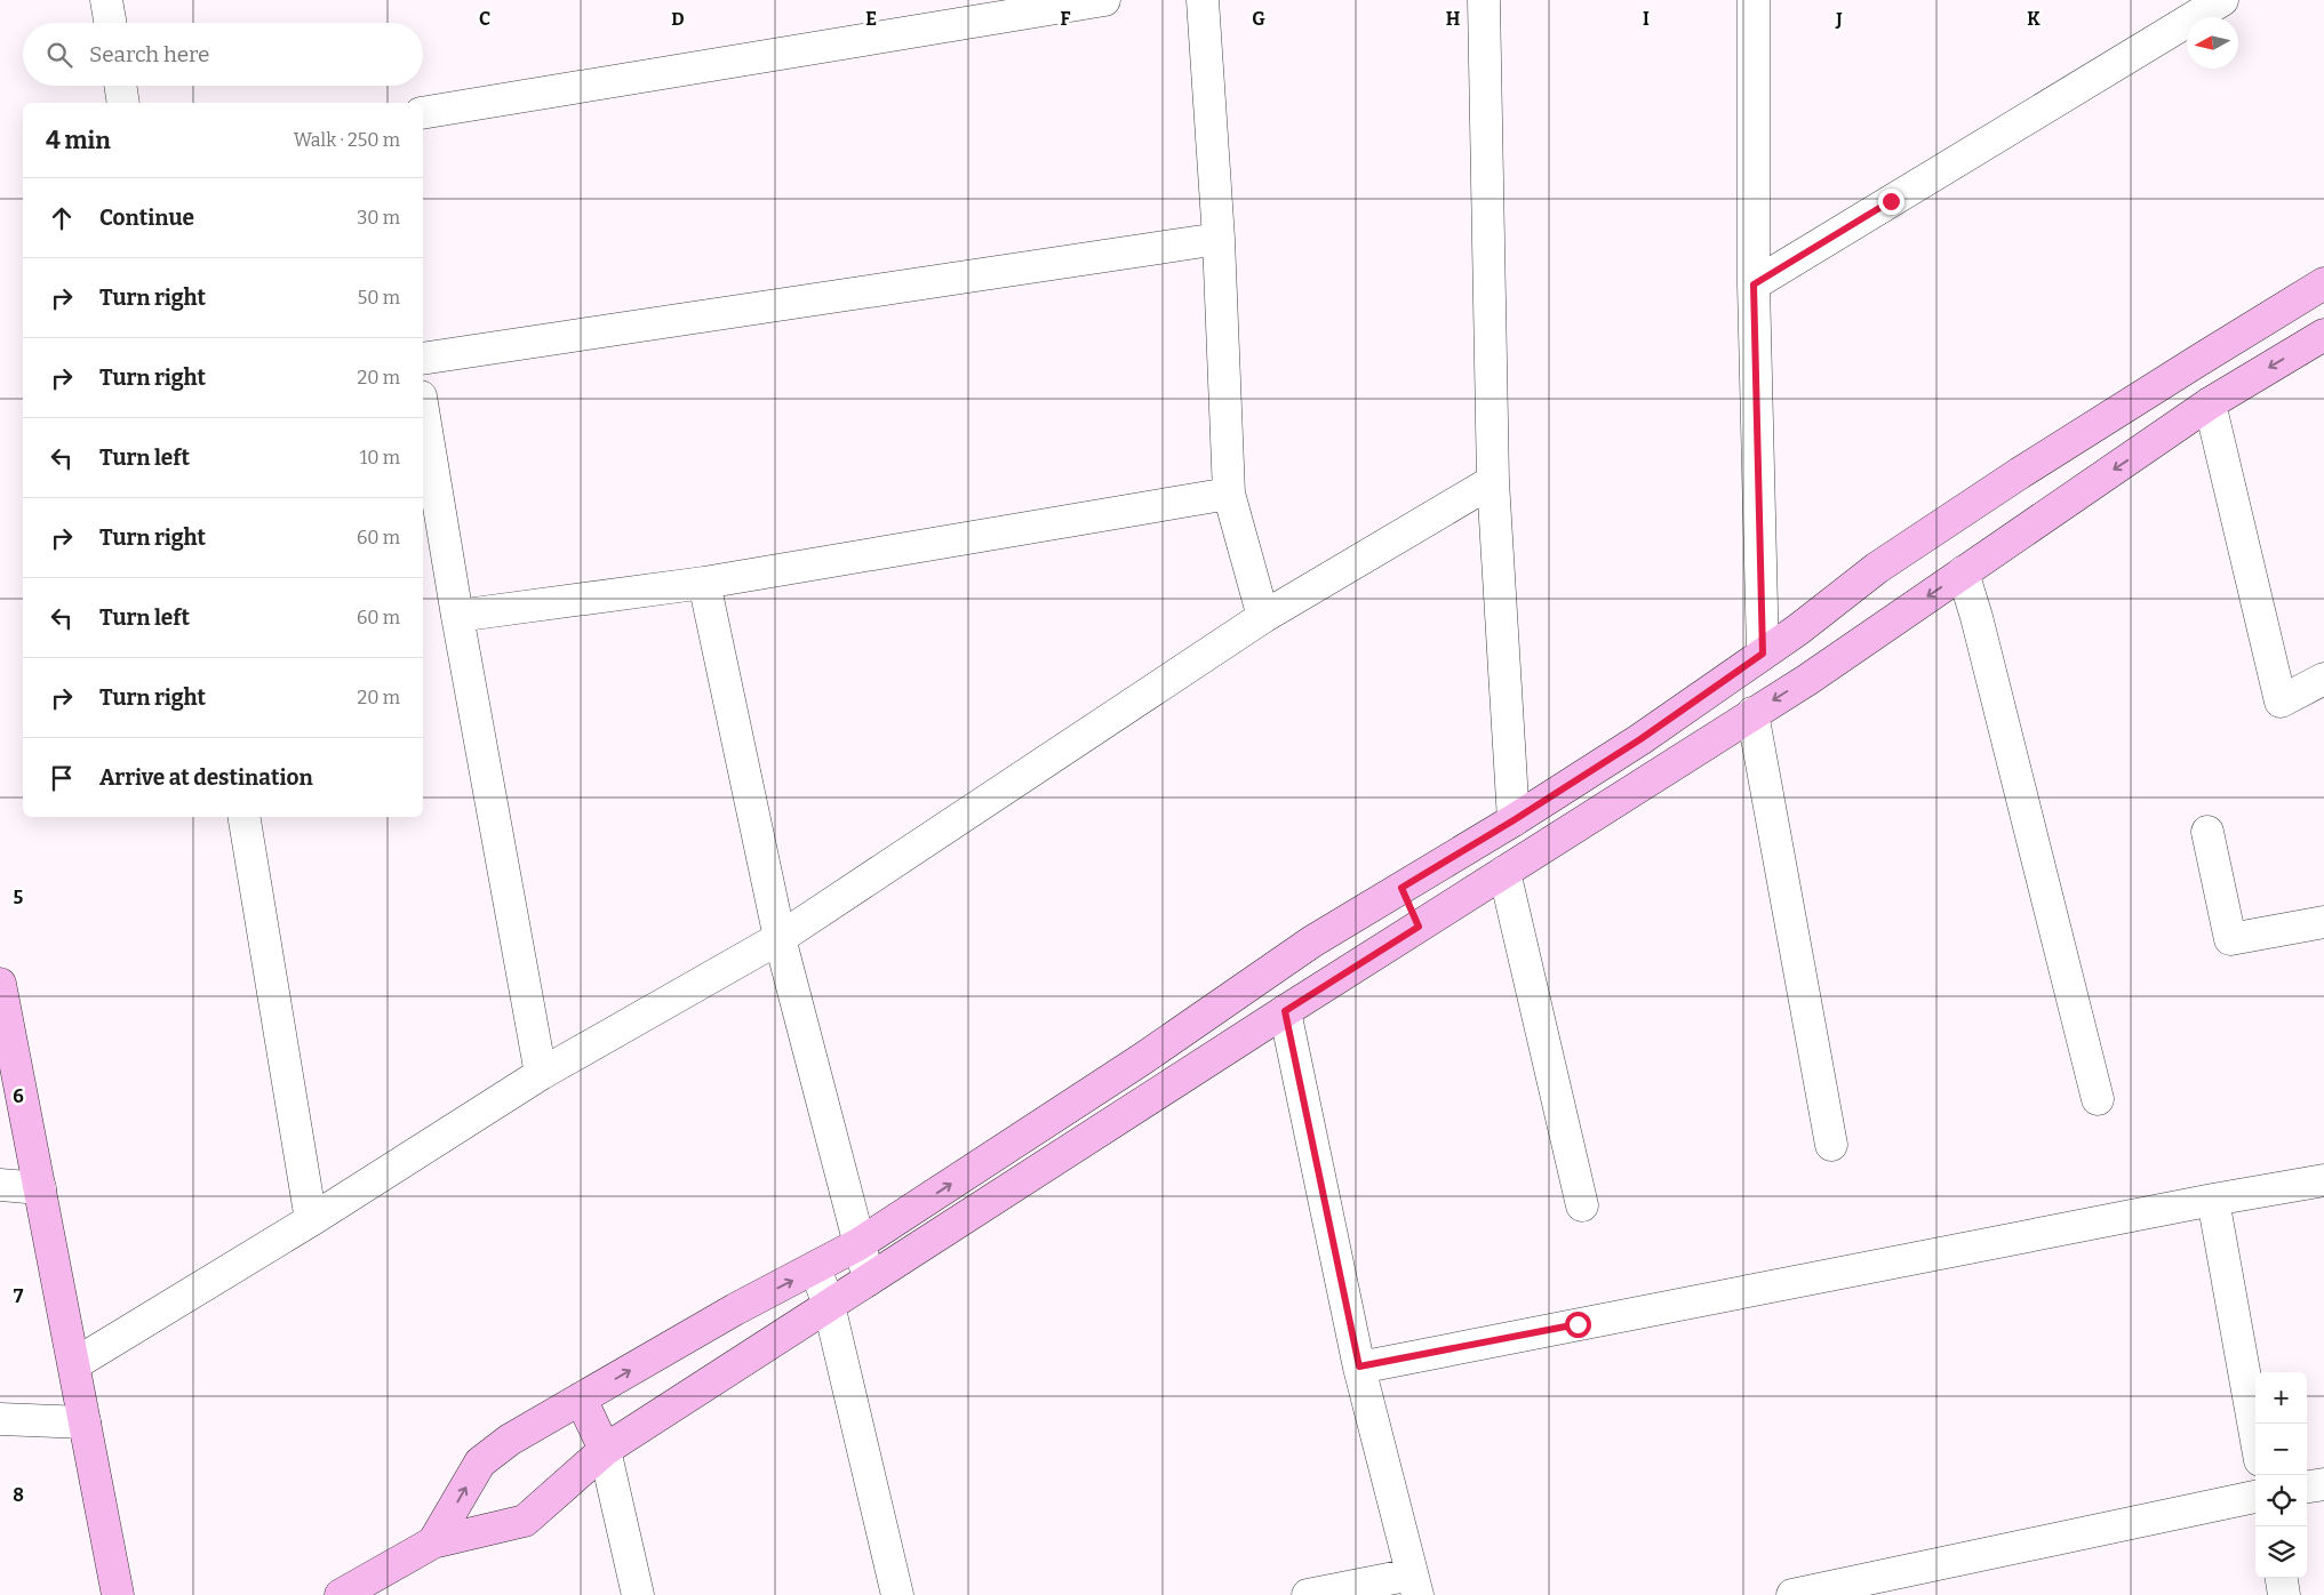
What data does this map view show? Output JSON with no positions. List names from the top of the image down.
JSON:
{
  "north": "left",
  "page": {
    "search": "Search here",
    "heading": ["4 min", "Walk · 250 m"],
    "list": [
      ["Continue", "30 m"],
      ["Turn right", "50 m"],
      ["Turn right", "20 m"],
      ["Turn left", "10 m"],
      ["Turn right", "60 m"],
      ["Turn left", "60 m"],
      ["Turn right", "20 m"],
      "Arrive at destination"
    ],
    "map_buttons": ["+", "−"]
  },
  "grid": {
    "columns": [
      "C",
      "D",
      "E",
      "F",
      "G",
      "H",
      "I",
      "J",
      "K"
    ],
    "rows": [
      "5",
      "6",
      "7",
      "8"
    ]
  }
}
